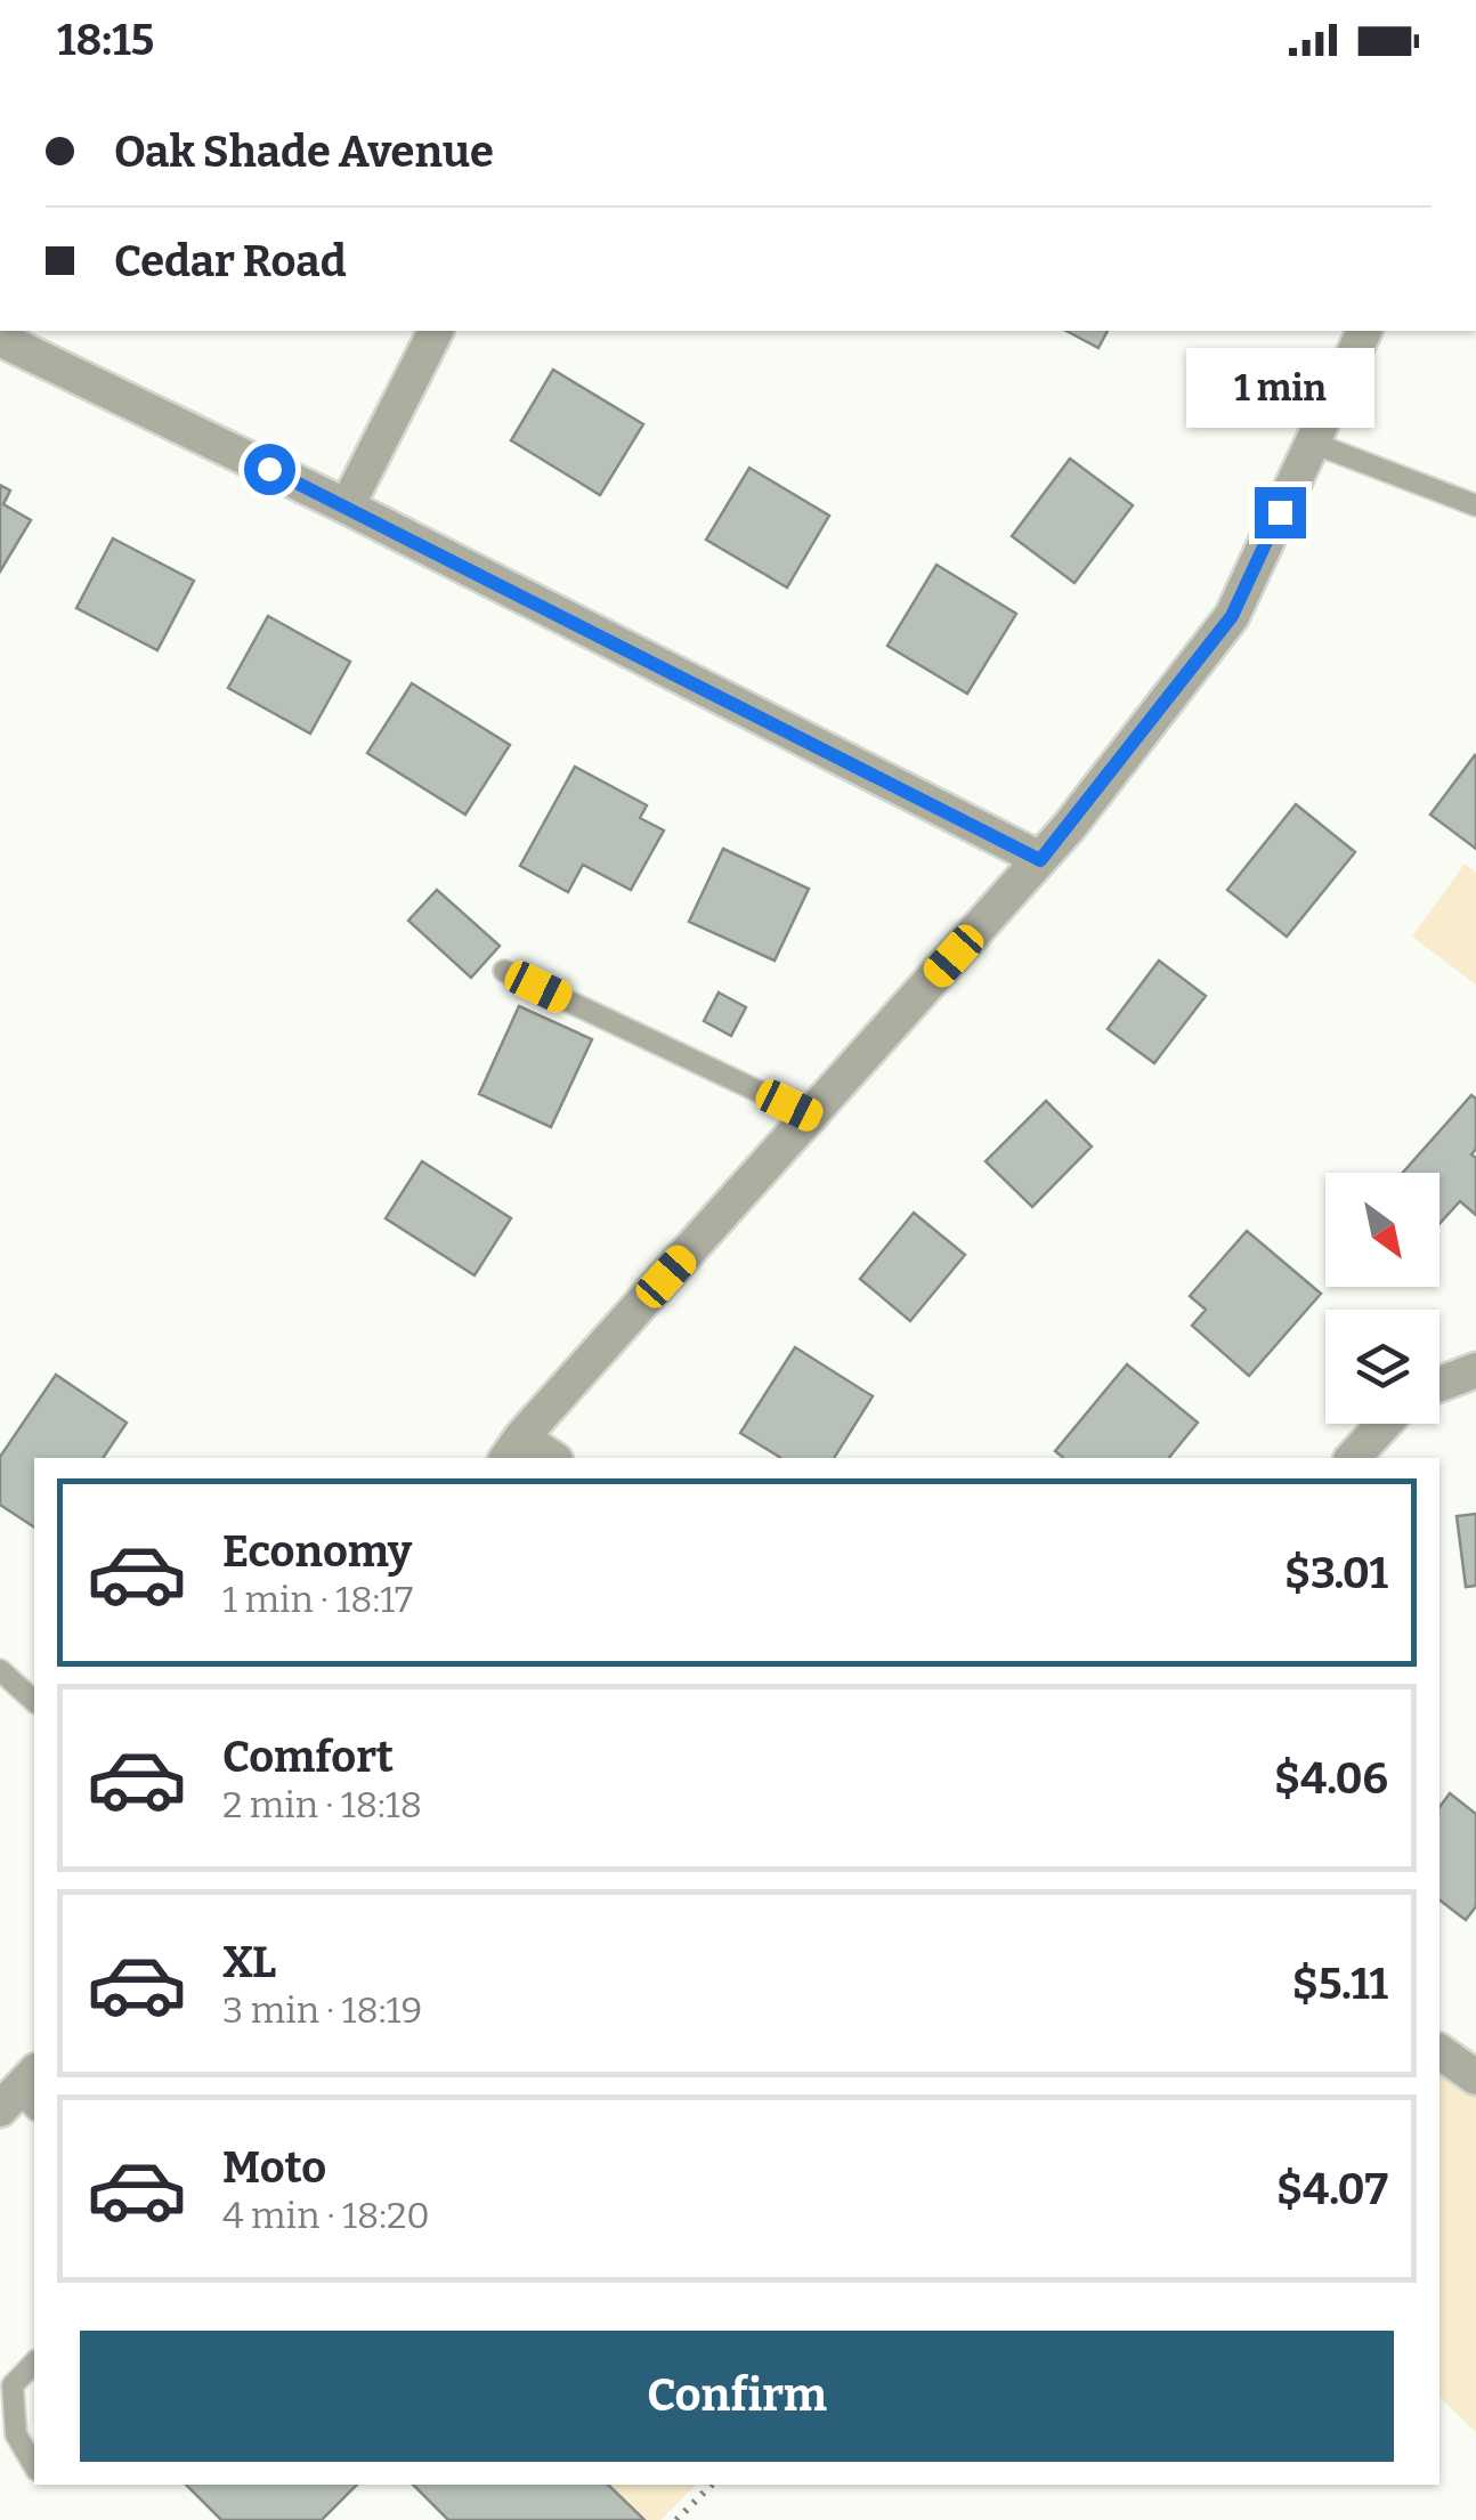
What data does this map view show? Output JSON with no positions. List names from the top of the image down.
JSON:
{
  "north": "bottom right",
  "page": {
    "status": "18:15",
    "banner": ["Oak Shade Avenue", "Cedar Road"],
    "bubble": "1 min",
    "list": [
      {
        "name": "Economy",
        "note": "1 min · 18:17",
        "value": "$3.01"
      },
      {
        "name": "Comfort",
        "note": "2 min · 18:18",
        "value": "$4.06"
      },
      {
        "name": "XL",
        "note": "3 min · 18:19",
        "value": "$5.11"
      },
      {
        "name": "Moto",
        "note": "4 min · 18:20",
        "value": "$4.07"
      }
    ],
    "buttons": "Confirm"
  }
}
